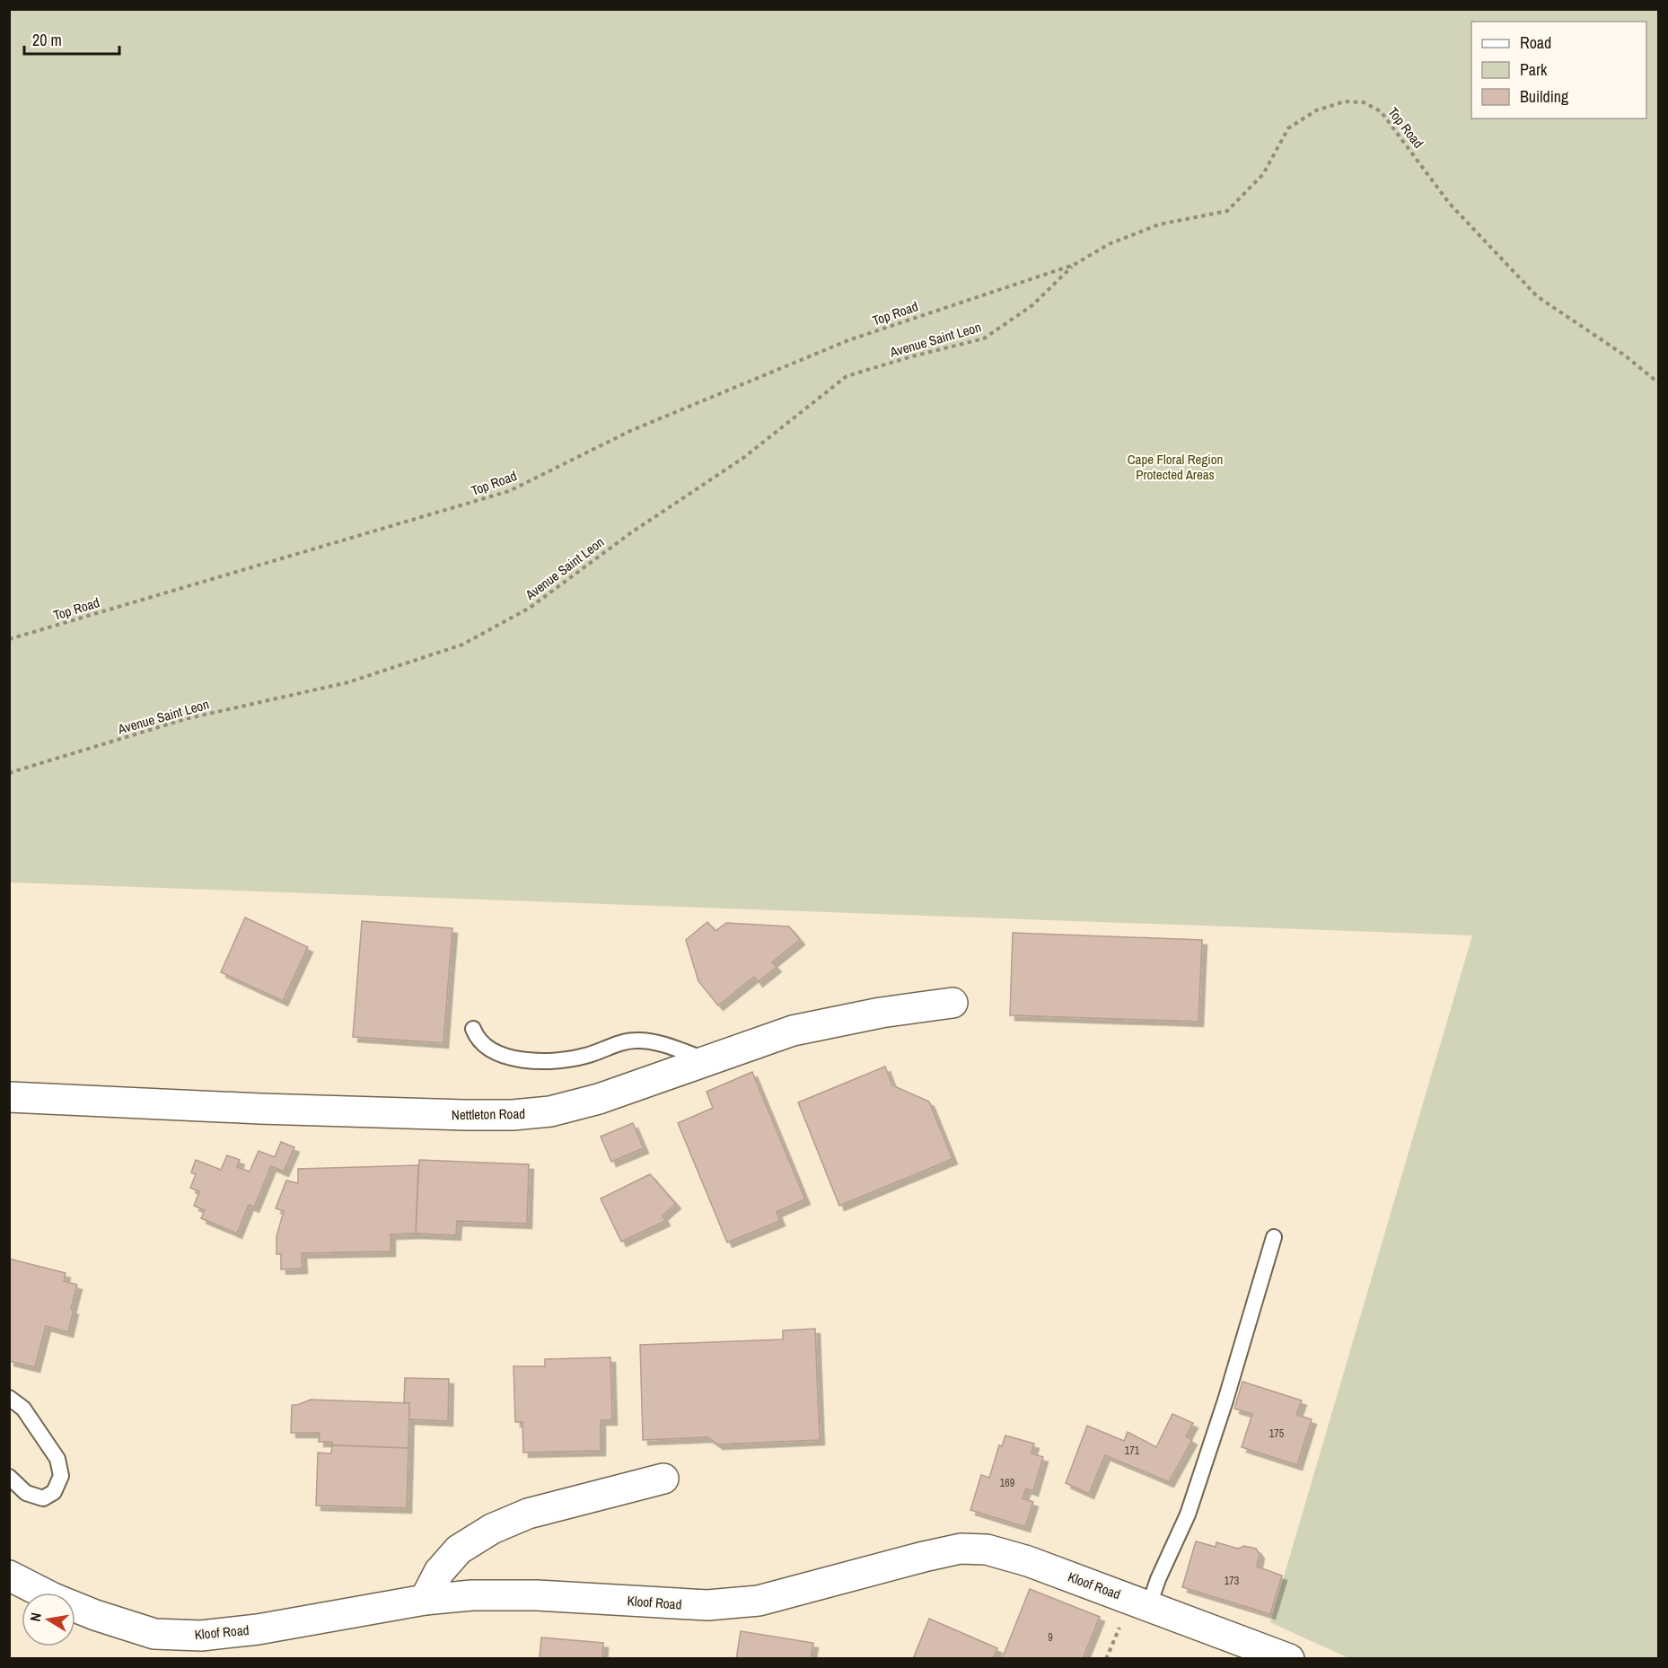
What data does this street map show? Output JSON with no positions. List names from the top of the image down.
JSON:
{
  "streets": {
    "main road": ["Nettleton Road", "Kloof Road"],
    "path": ["Top Road", "Avenue Saint Leon"]
  },
  "crossings": [
    ["Top Road", "Avenue Saint Leon"]
  ],
  "parks": ["Cape Floral Region Protected Areas"],
  "house_numbers": [
    "175",
    "171",
    "169",
    "173",
    "9"
  ],
  "legend": ["Road", "Park", "Building"],
  "scale_bar": "20 m",
  "north": "left"
}
